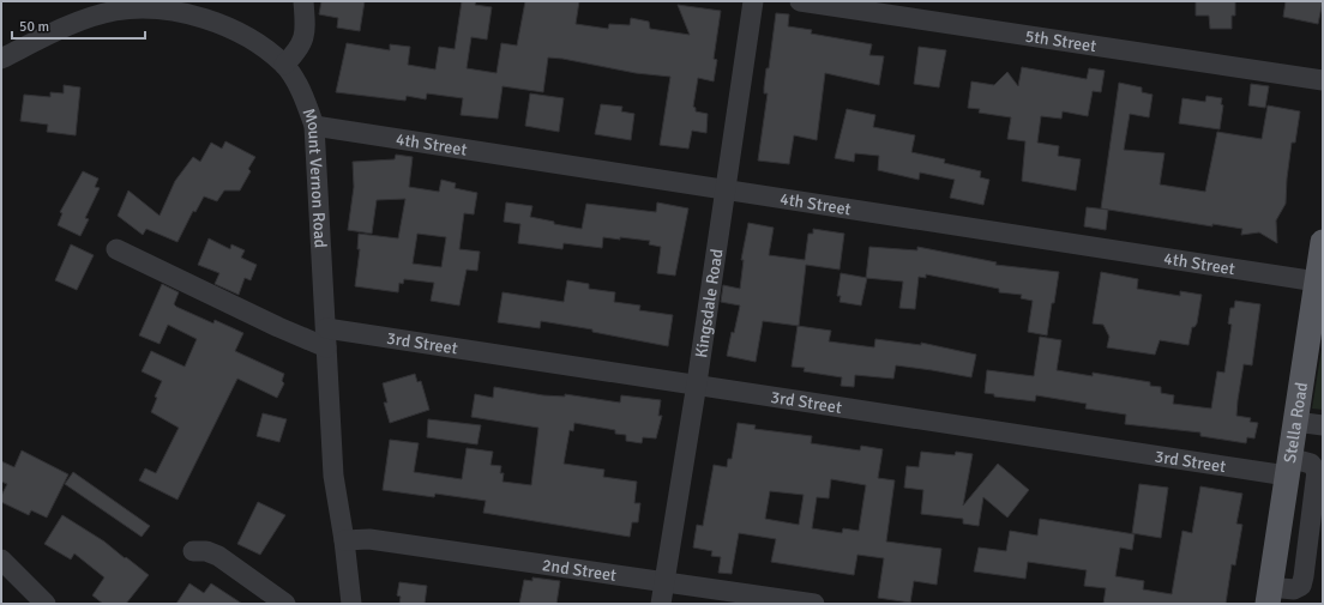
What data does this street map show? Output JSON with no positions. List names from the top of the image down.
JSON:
{
  "streets": {
    "main road": ["Stella Road"],
    "street": [
      "5th Street",
      "4th Street",
      "Mount Vernon Road",
      "Kingsdale Road",
      "3rd Street",
      "2nd Street"
    ]
  },
  "crossings": [
    ["4th Street", "Mount Vernon Road"],
    ["4th Street", "Kingsdale Road"],
    ["4th Street", "Stella Road"],
    ["Mount Vernon Road", "3rd Street"],
    ["Mount Vernon Road", "2nd Street"],
    ["Kingsdale Road", "3rd Street"],
    ["Kingsdale Road", "2nd Street"],
    ["3rd Street", "Stella Road"]
  ],
  "scale_bar": "50 m"
}
